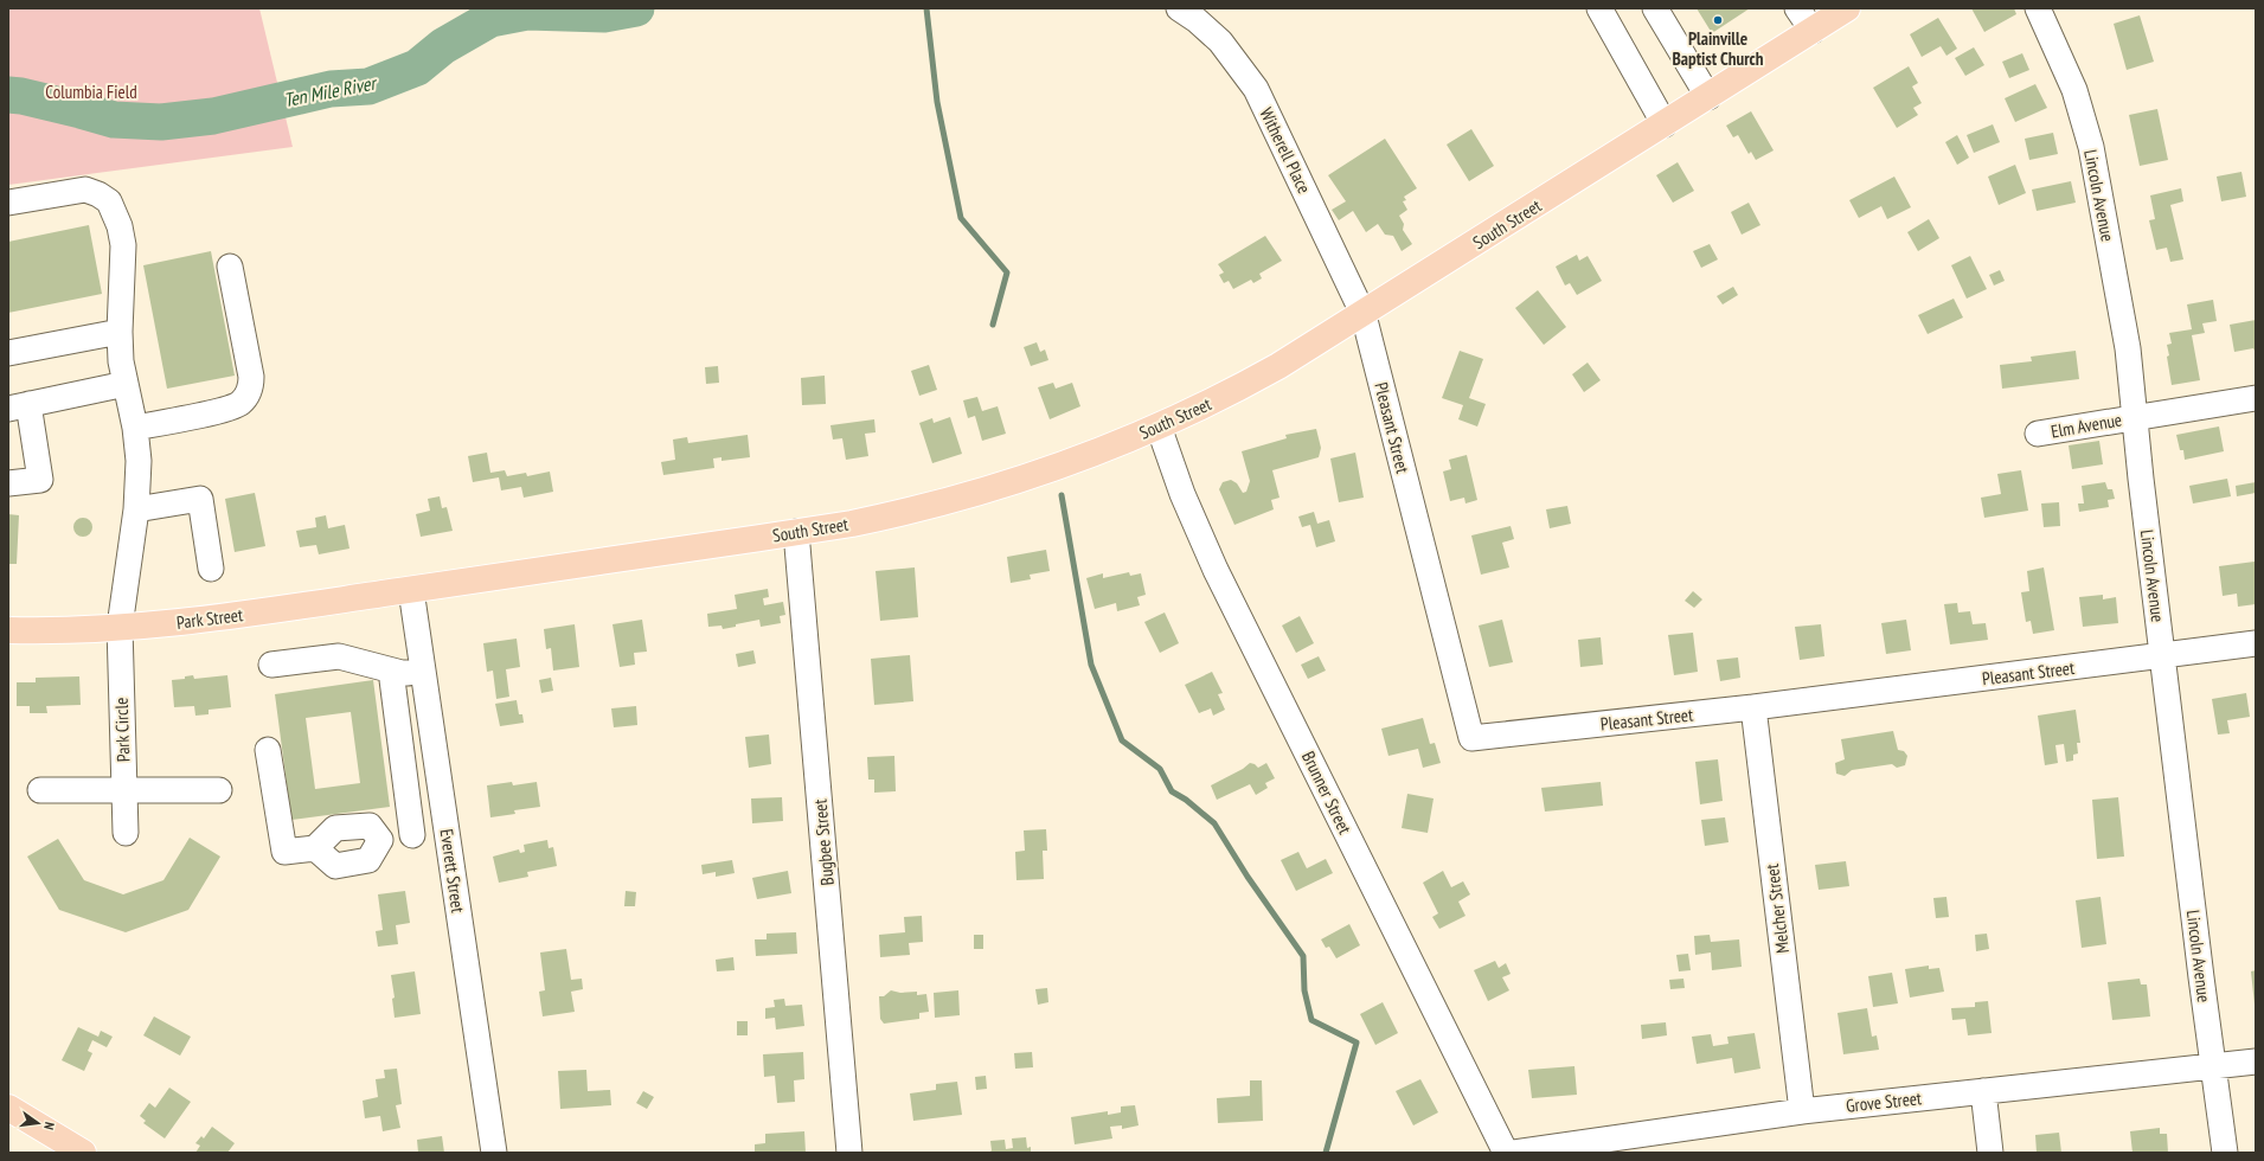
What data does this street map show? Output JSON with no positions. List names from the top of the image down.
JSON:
{
  "streets": {
    "main road": ["South Street", "Park Street"],
    "street": [
      "Witherell Place",
      "Lincoln Avenue",
      "Elm Avenue",
      "Pleasant Street",
      "Park Circle",
      "Brunner Street",
      "Bugbee Street",
      "Everett Street",
      "Melcher Street",
      "Grove Street"
    ]
  },
  "crossings": [
    ["Witherell Place", "South Street"],
    ["Witherell Place", "Pleasant Street"],
    ["Lincoln Avenue", "Elm Avenue"],
    ["Lincoln Avenue", "Pleasant Street"],
    ["Lincoln Avenue", "Grove Street"],
    ["South Street", "Pleasant Street"],
    ["South Street", "Park Street"],
    ["South Street", "Brunner Street"],
    ["South Street", "Bugbee Street"],
    ["South Street", "Everett Street"],
    ["Pleasant Street", "Melcher Street"],
    ["Park Street", "Park Circle"],
    ["Park Street", "Everett Street"],
    ["Melcher Street", "Grove Street"]
  ],
  "water": ["Ten Mile River"],
  "parks": ["Columbia Field"],
  "places": ["Plainville Baptist Church"],
  "north": "right"
}
